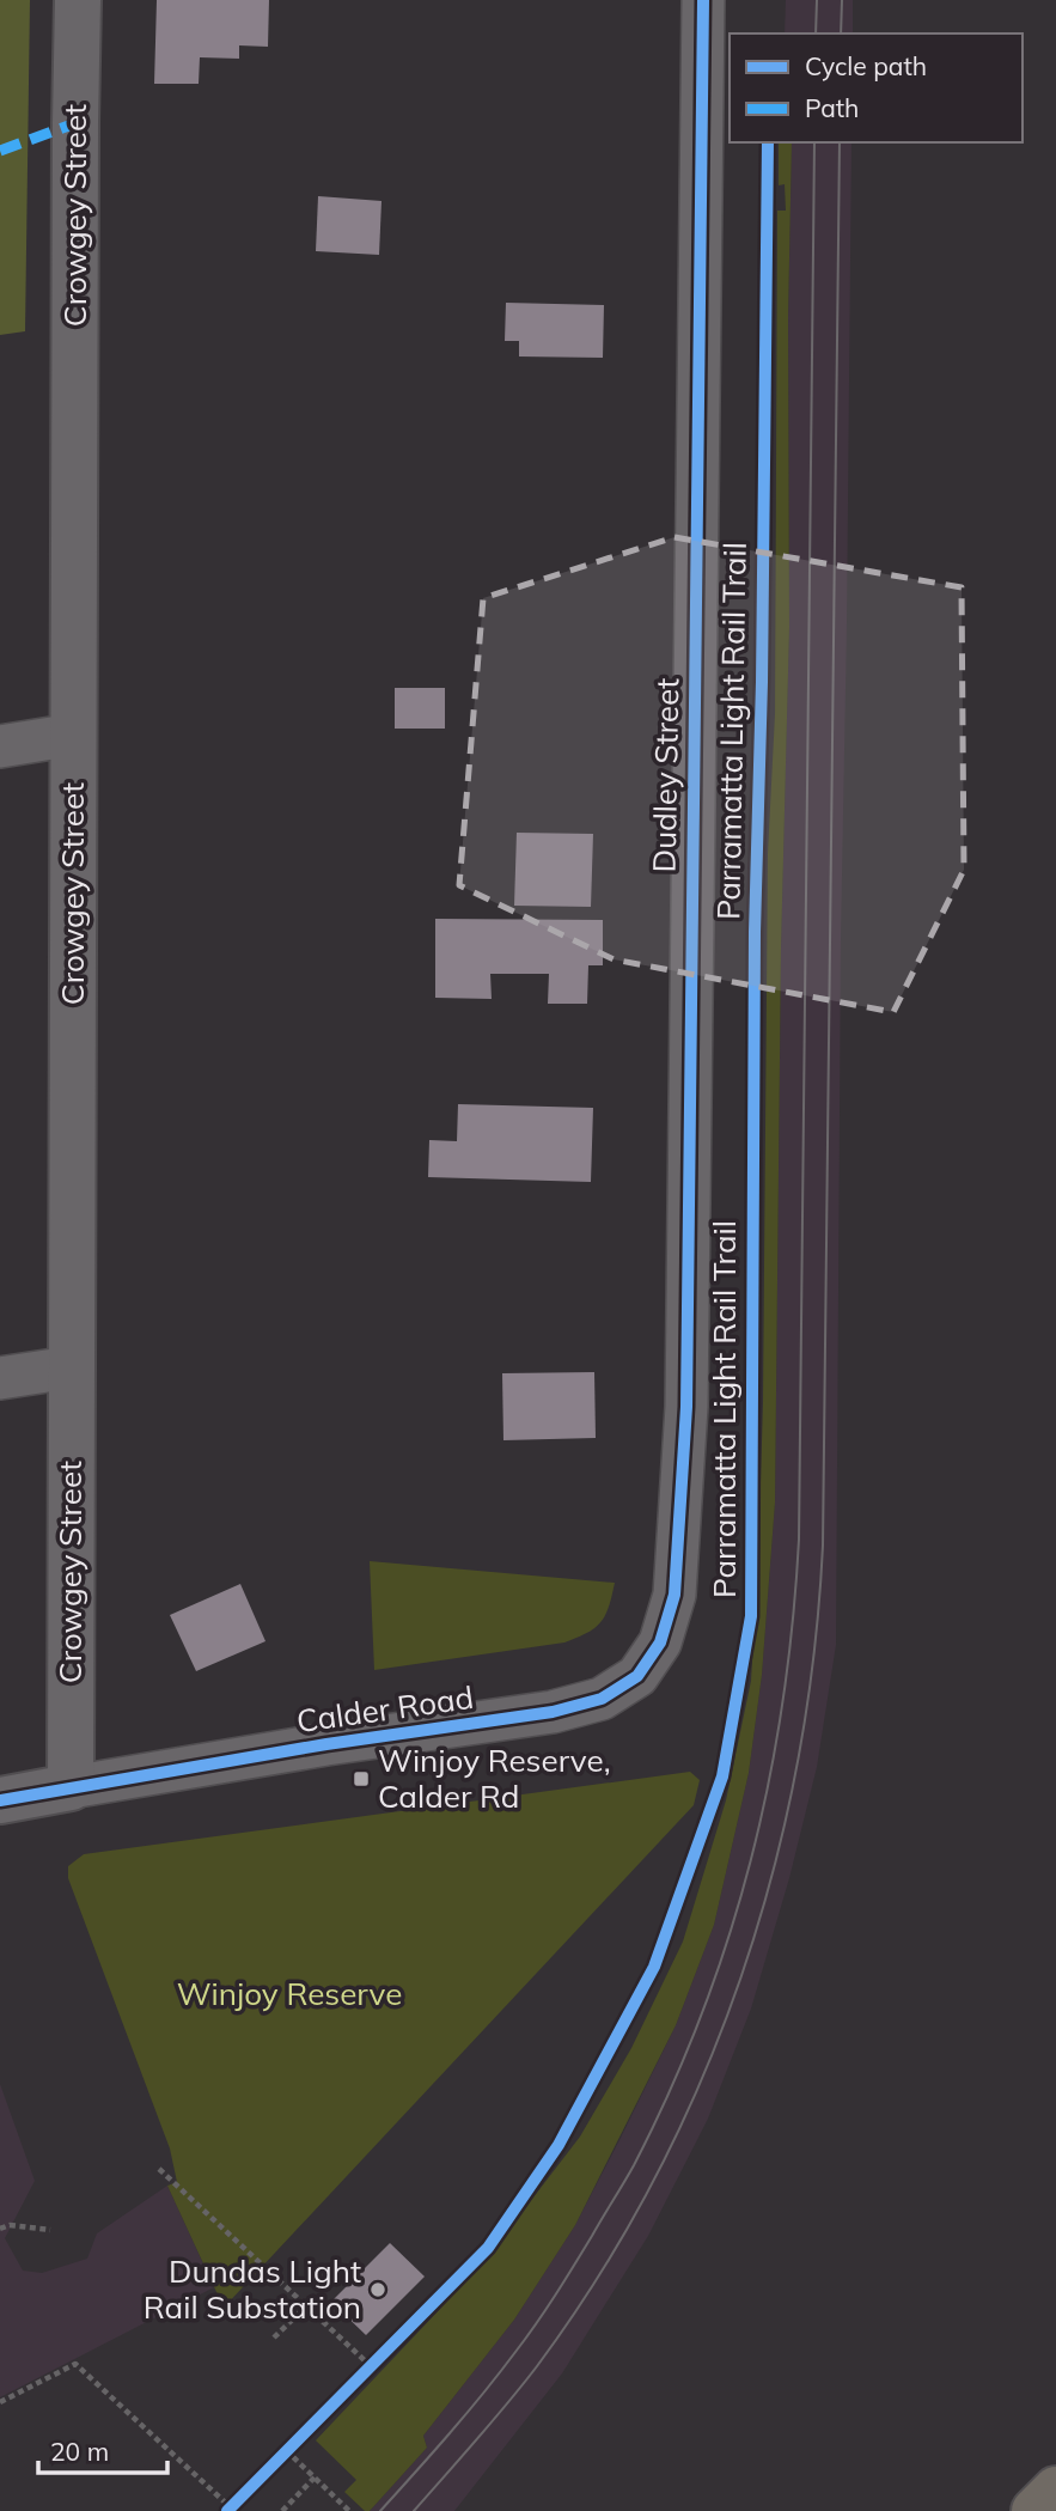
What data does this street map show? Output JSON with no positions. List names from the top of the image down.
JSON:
{
  "streets": {
    "street": ["Crowgey Street", "Dudley Street", "Calder Road"],
    "cycle path": ["Parramatta Light Rail Trail"]
  },
  "crossings": [
    ["Crowgey Street", "Calder Road"],
    ["Dudley Street", "Calder Road"]
  ],
  "parks": ["Winjoy Reserve"],
  "places": {
    "transit": ["Winjoy Reserve, Calder Rd"],
    "other": ["Dundas Light Rail Substation"]
  },
  "legend": ["Cycle path", "Path"],
  "scale_bar": "20 m"
}
